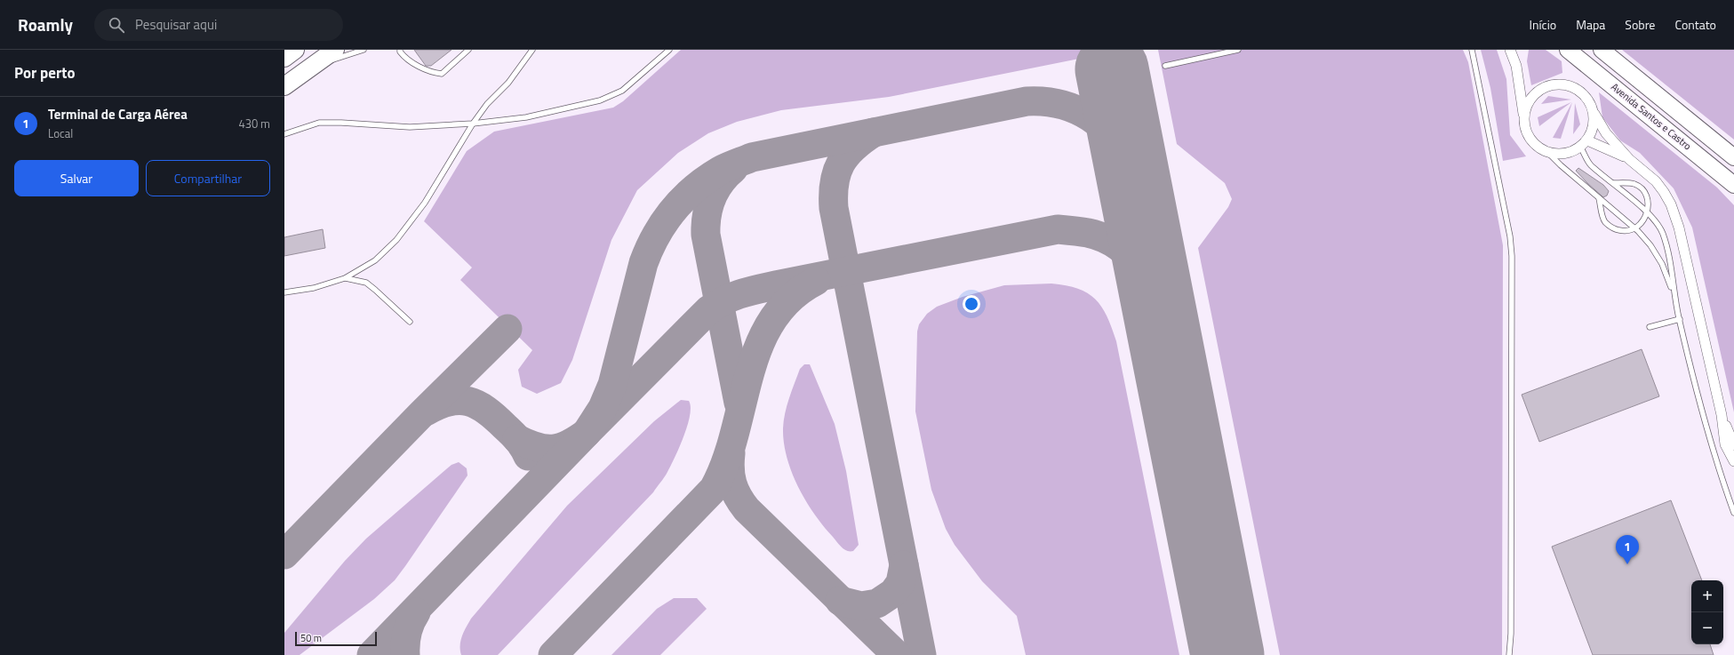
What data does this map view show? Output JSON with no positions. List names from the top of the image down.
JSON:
{
  "streets": {
    "main road": ["Avenida Santos e Castro"]
  },
  "scale_bar": "50 m",
  "page": {
    "header": "Roamly",
    "search": "Pesquisar aqui",
    "nav": [
      "Início",
      "Mapa",
      "Sobre",
      "Contato"
    ],
    "heading": "Por perto",
    "list": [
      {
        "mark": "1",
        "name": "Terminal de Carga Aérea",
        "note": "Local",
        "value": "430 m"
      }
    ],
    "buttons": ["Salvar", "Compartilhar"],
    "pins": "1",
    "map_buttons": ["+", "−"],
    "scale": "50 m"
  }
}
